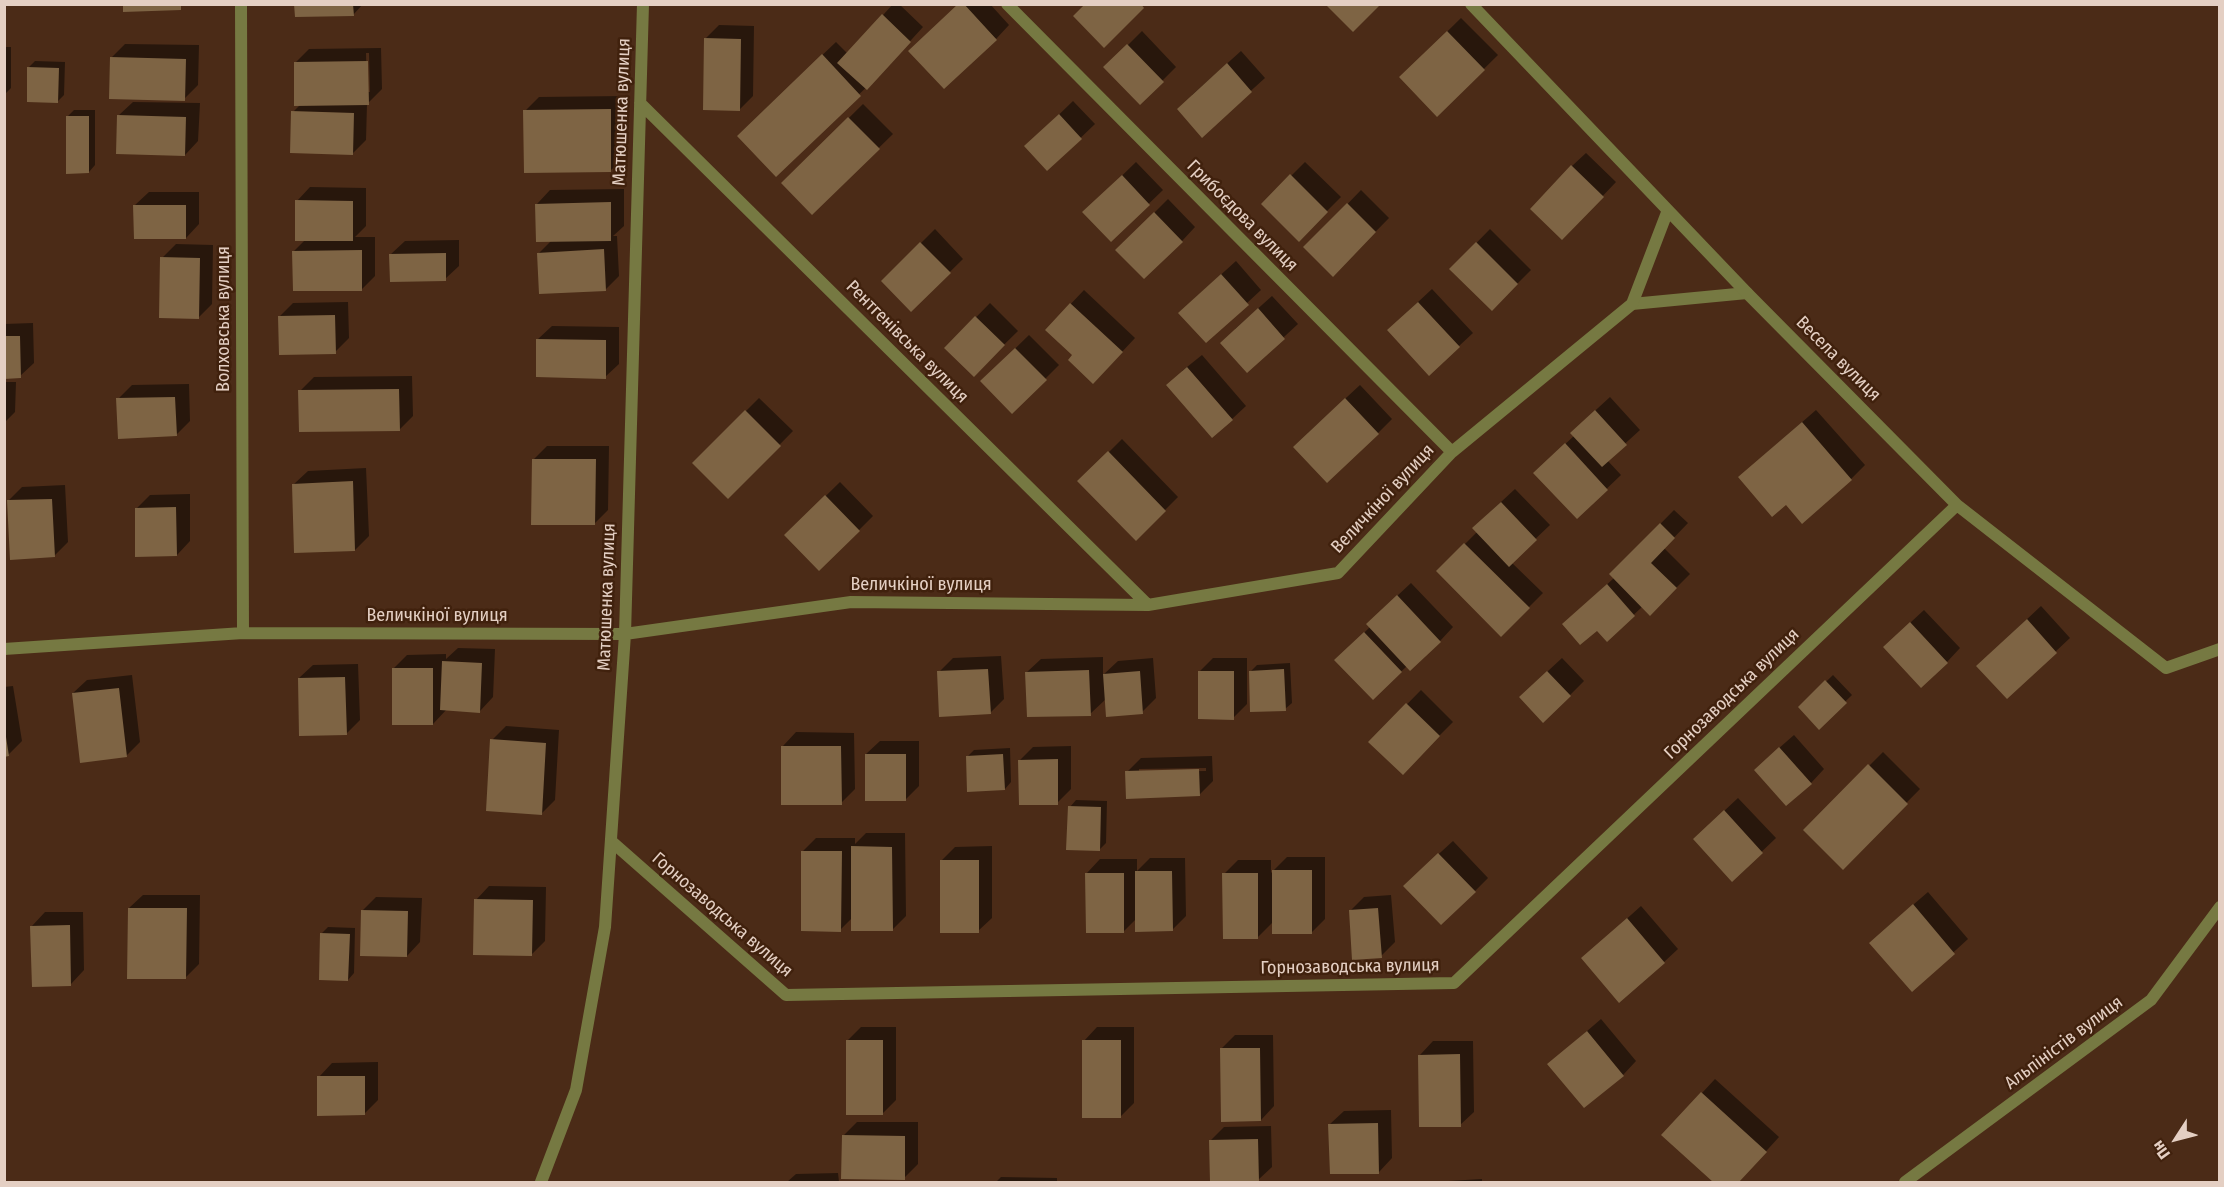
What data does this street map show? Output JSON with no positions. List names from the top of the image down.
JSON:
{
  "streets": {
    "street": [
      "Матюшенка вулиця",
      "Грибоєдова вулиця",
      "Волховська вулиця",
      "Рентгенівська вулиця",
      "Весела вулиця",
      "Величкіної вулиця",
      "Горнозаводська вулиця",
      "Альпіністів вулиця"
    ]
  },
  "crossings": [
    ["Матюшенка вулиця", "Рентгенівська вулиця"],
    ["Матюшенка вулиця", "Величкіної вулиця"],
    ["Матюшенка вулиця", "Горнозаводська вулиця"],
    ["Грибоєдова вулиця", "Величкіної вулиця"],
    ["Волховська вулиця", "Величкіної вулиця"],
    ["Рентгенівська вулиця", "Величкіної вулиця"],
    ["Весела вулиця", "Величкіної вулиця"],
    ["Весела вулиця", "Горнозаводська вулиця"]
  ],
  "north": "bottom left"
}
